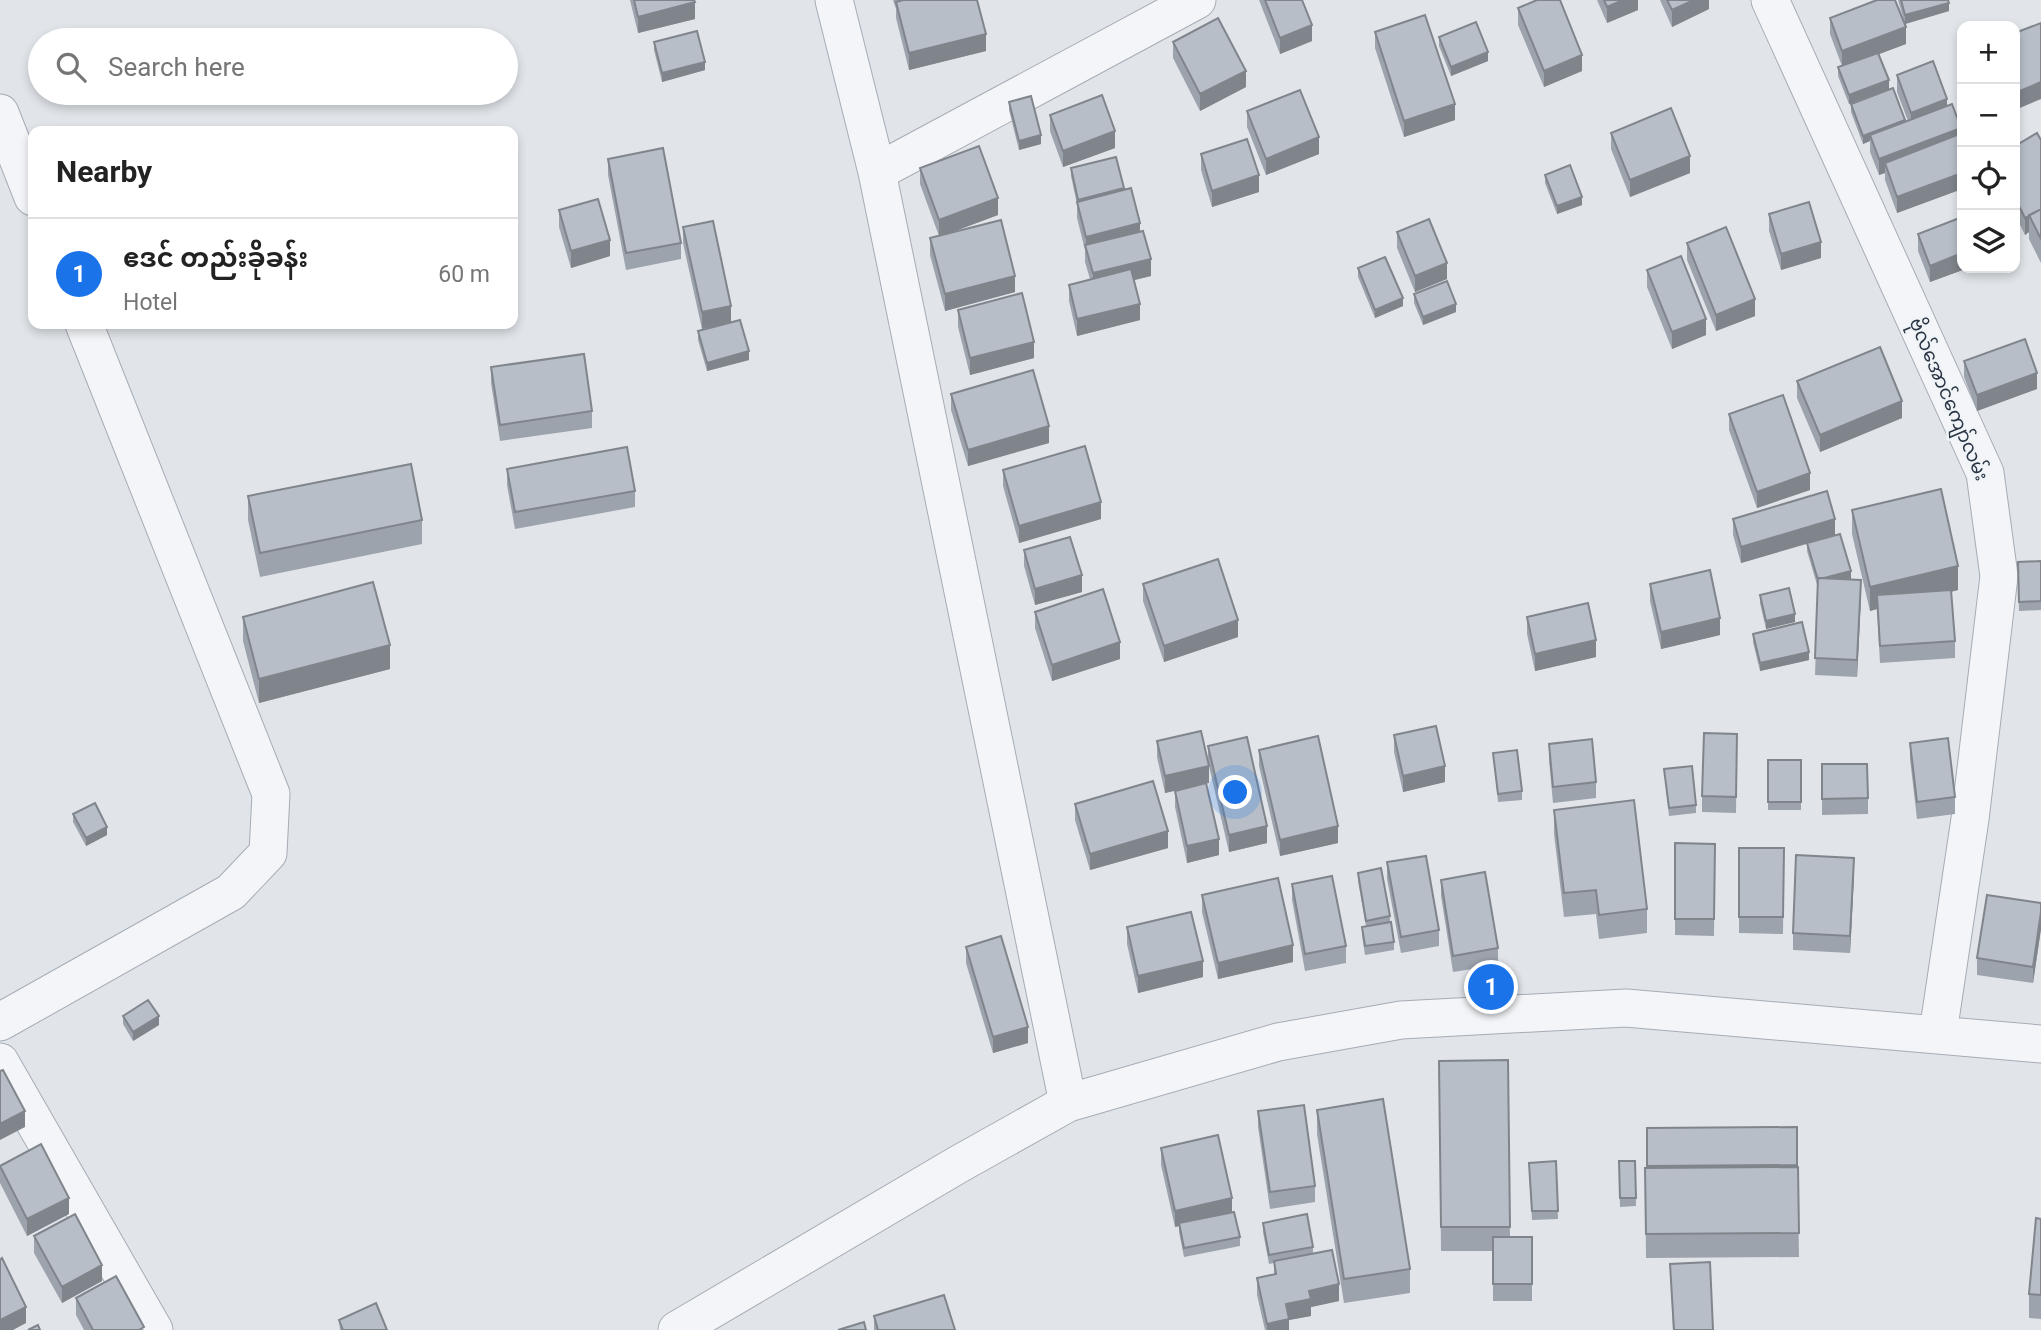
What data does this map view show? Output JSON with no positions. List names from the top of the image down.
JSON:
{
  "streets": {
    "street": ["ဗိုလ်အောင်ကျော်လမ်း"]
  },
  "page": {
    "map_buttons": ["+", "−"],
    "search": "Search here",
    "heading": "Nearby",
    "list": [
      {
        "mark": "1",
        "name": "ဧဒင် တည်းခိုခန်း",
        "note": "Hotel",
        "value": "60 m"
      }
    ],
    "pins": "1"
  }
}
